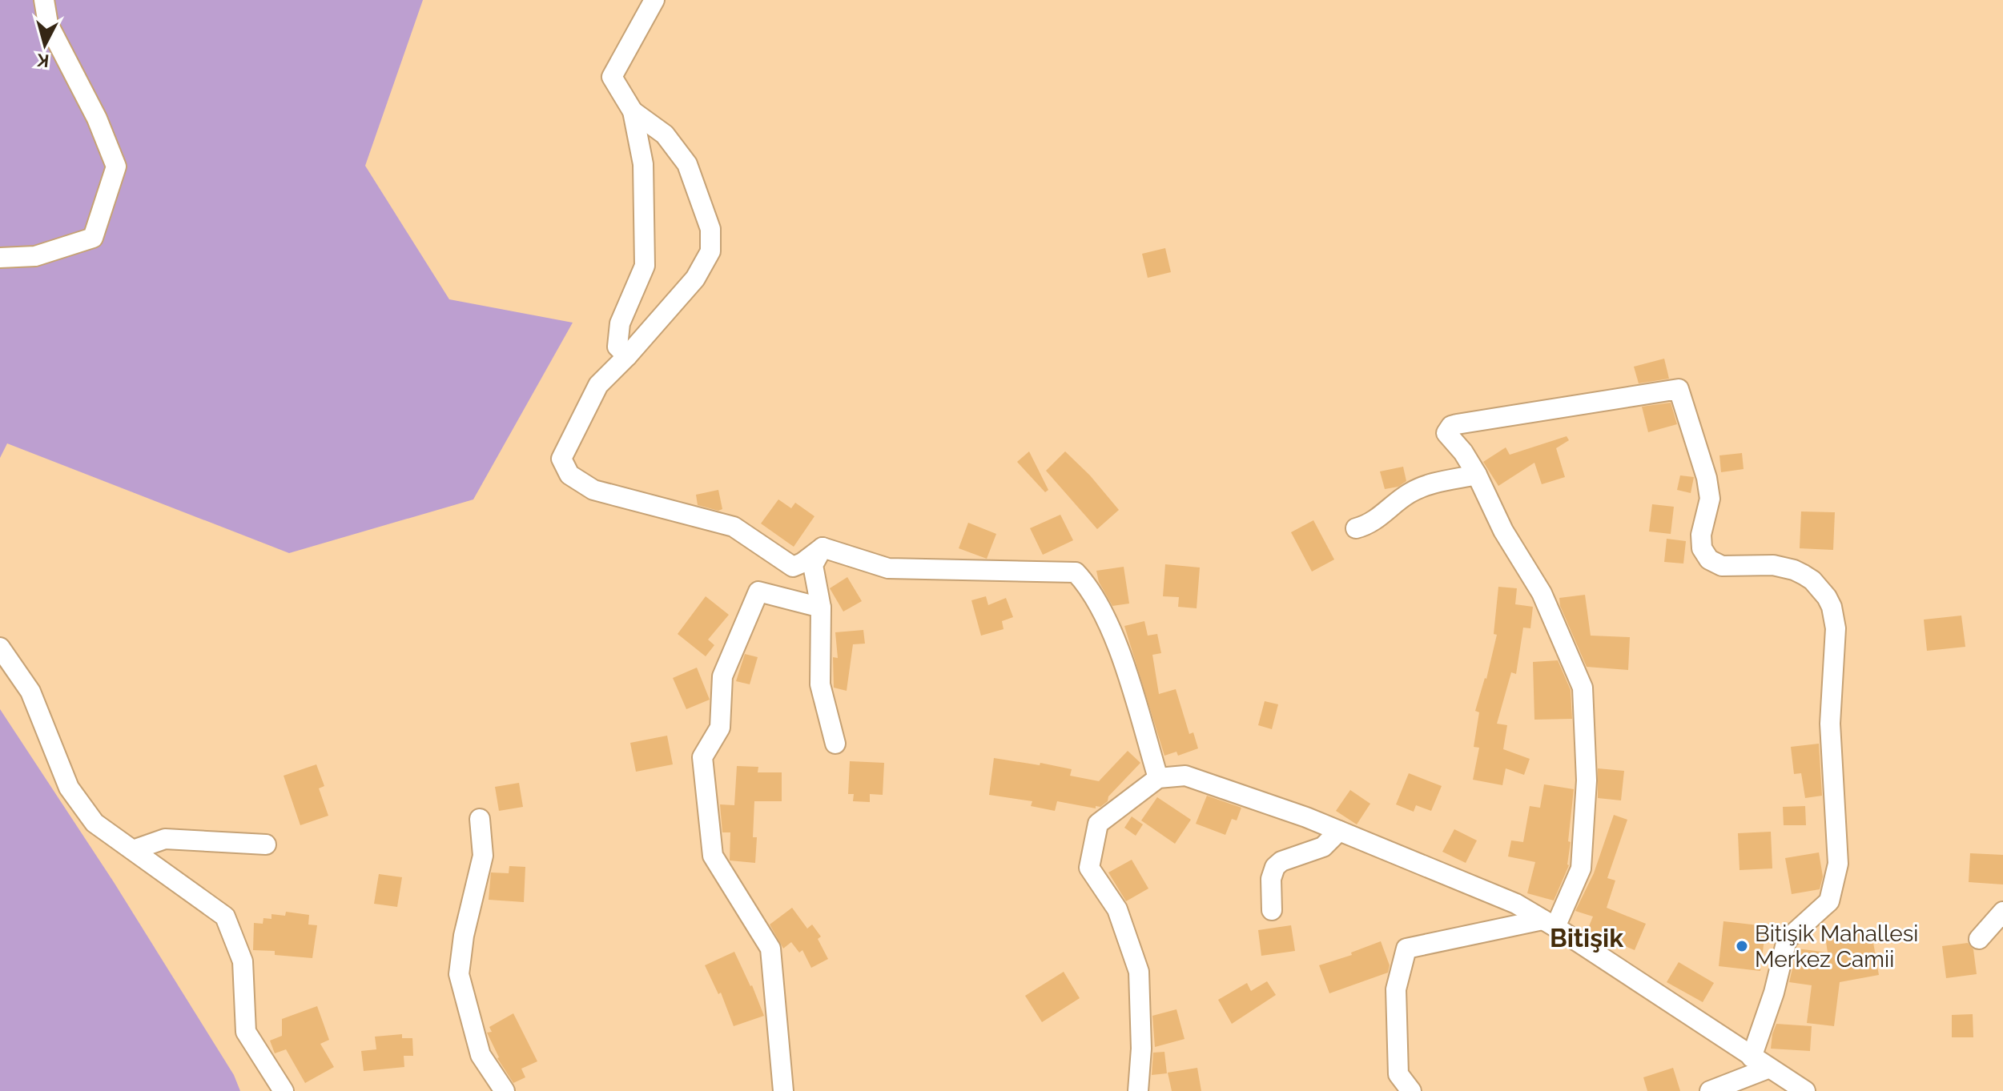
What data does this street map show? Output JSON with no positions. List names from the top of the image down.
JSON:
{
  "districts": ["Bitişik"],
  "places": ["Bitişik Mahallesi Merkez Camii"],
  "north": "bottom"
}
